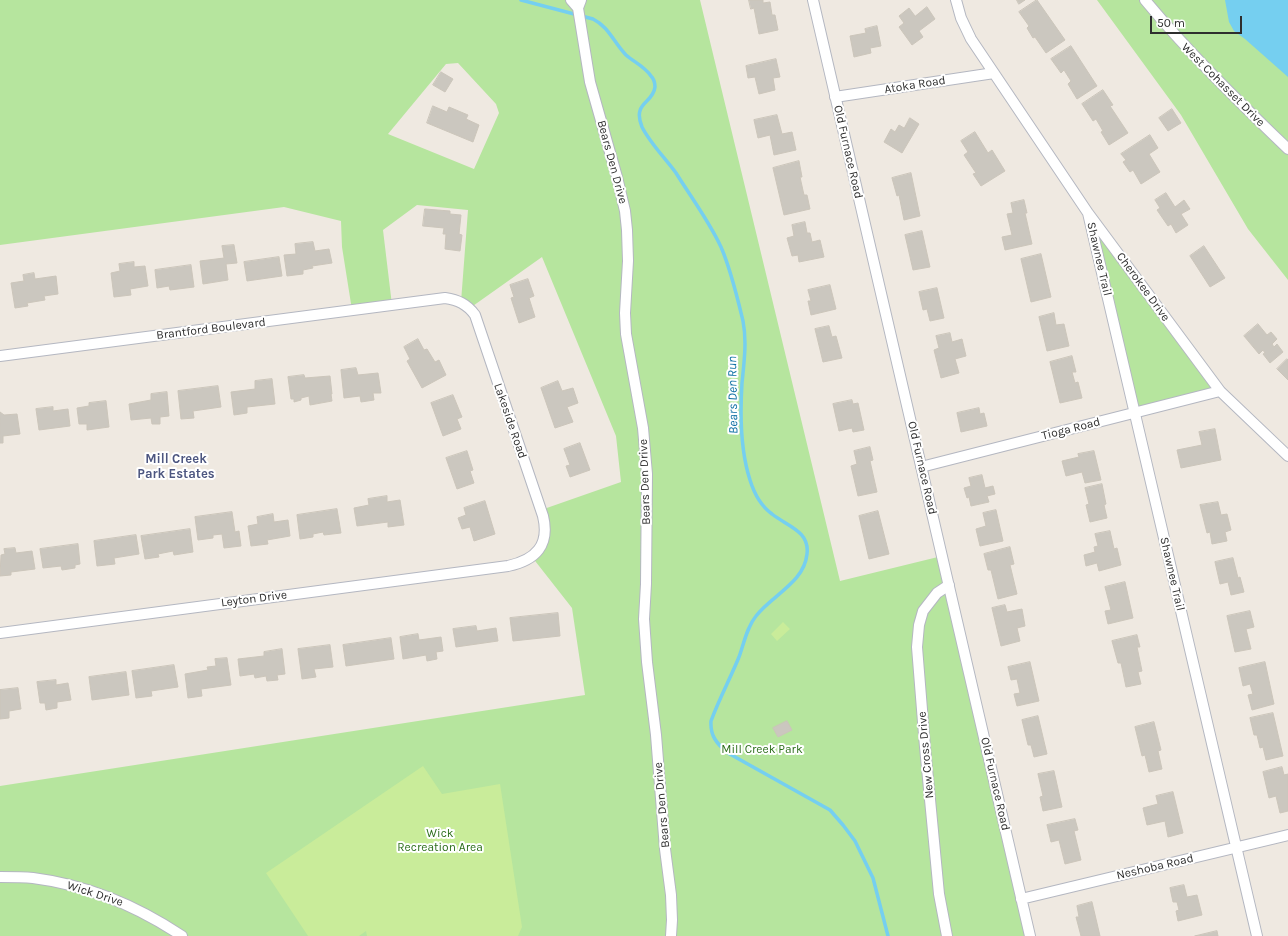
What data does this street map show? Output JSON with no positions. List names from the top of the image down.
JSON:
{
  "streets": {
    "street": [
      "Atoka Road",
      "West Cohasset Drive",
      "Old Furnace Road",
      "Bears Den Drive",
      "Shawnee Trail",
      "Cherokee Drive",
      "Brantford Boulevard",
      "Lakeside Road",
      "Tioga Road",
      "Leyton Drive",
      "New Cross Drive",
      "Neshoba Road",
      "Wick Drive"
    ]
  },
  "crossings": [
    ["Atoka Road", "Old Furnace Road"],
    ["Atoka Road", "Cherokee Drive"],
    ["Old Furnace Road", "Tioga Road"],
    ["Old Furnace Road", "New Cross Drive"],
    ["Old Furnace Road", "Neshoba Road"],
    ["Shawnee Trail", "Cherokee Drive"],
    ["Shawnee Trail", "Tioga Road"],
    ["Shawnee Trail", "Neshoba Road"],
    ["Cherokee Drive", "Tioga Road"],
    ["Brantford Boulevard", "Lakeside Road"],
    ["Lakeside Road", "Leyton Drive"]
  ],
  "districts": ["Mill Creek Park Estates"],
  "water": ["Bears Den Run"],
  "parks": ["Mill Creek Park", "Wick Recreation Area"],
  "scale_bar": "50 m"
}
